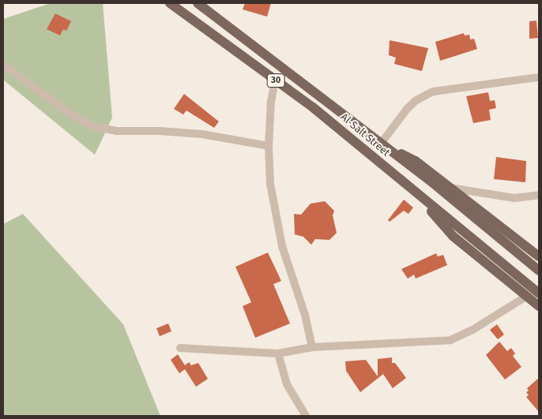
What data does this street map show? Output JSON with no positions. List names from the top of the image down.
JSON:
{
  "streets": {
    "main road": ["30", "Al-Salt Street"]
  }
}
